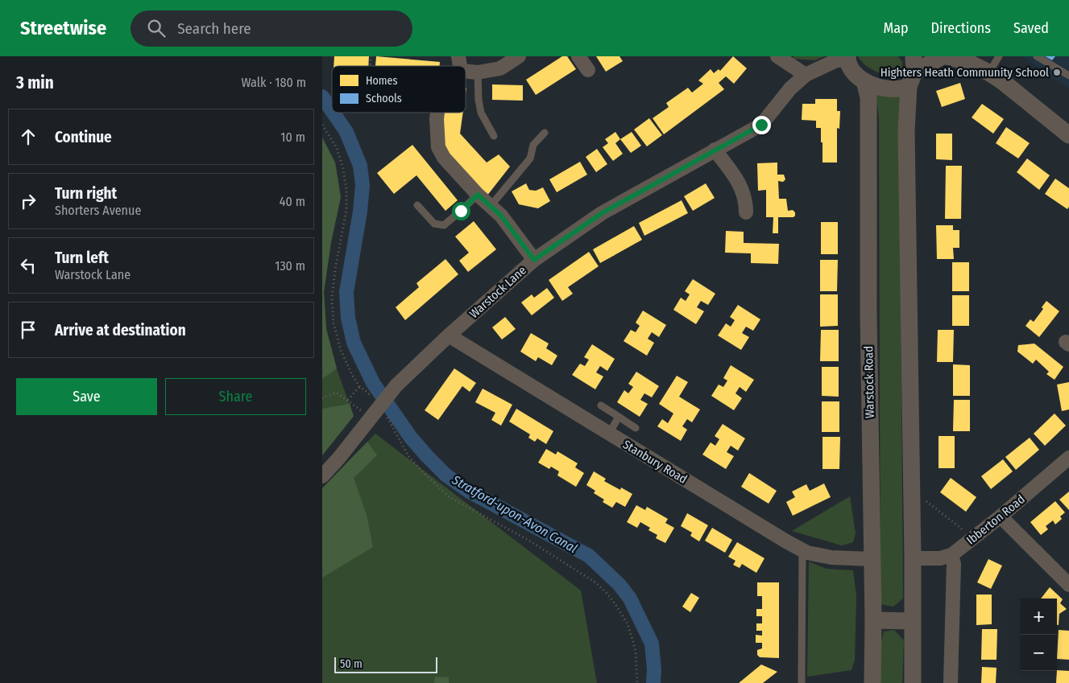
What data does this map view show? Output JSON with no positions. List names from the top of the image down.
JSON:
{
  "streets": {
    "street": [
      "Warstock Lane",
      "Warstock Road",
      "Stanbury Road",
      "Ibberton Road"
    ]
  },
  "crossings": [
    ["Warstock Lane", "Stanbury Road"],
    ["Warstock Road", "Stanbury Road"]
  ],
  "water": ["Stratford-upon-Avon Canal"],
  "places": ["Highters Heath Community School"],
  "legend": ["Homes", "Schools"],
  "scale_bar": "50 m",
  "page": {
    "header": "Streetwise",
    "search": "Search here",
    "nav": ["Map", "Directions", "Saved"],
    "heading": ["3 min", "Walk · 180 m"],
    "list": [
      ["Continue", "10 m"],
      ["Turn right", "Shorters Avenue", "40 m"],
      ["Turn left", "Warstock Lane", "130 m"],
      "Arrive at destination"
    ],
    "buttons": ["Save", "Share"],
    "map_buttons": ["+", "−"],
    "scale": "50 m"
  }
}
